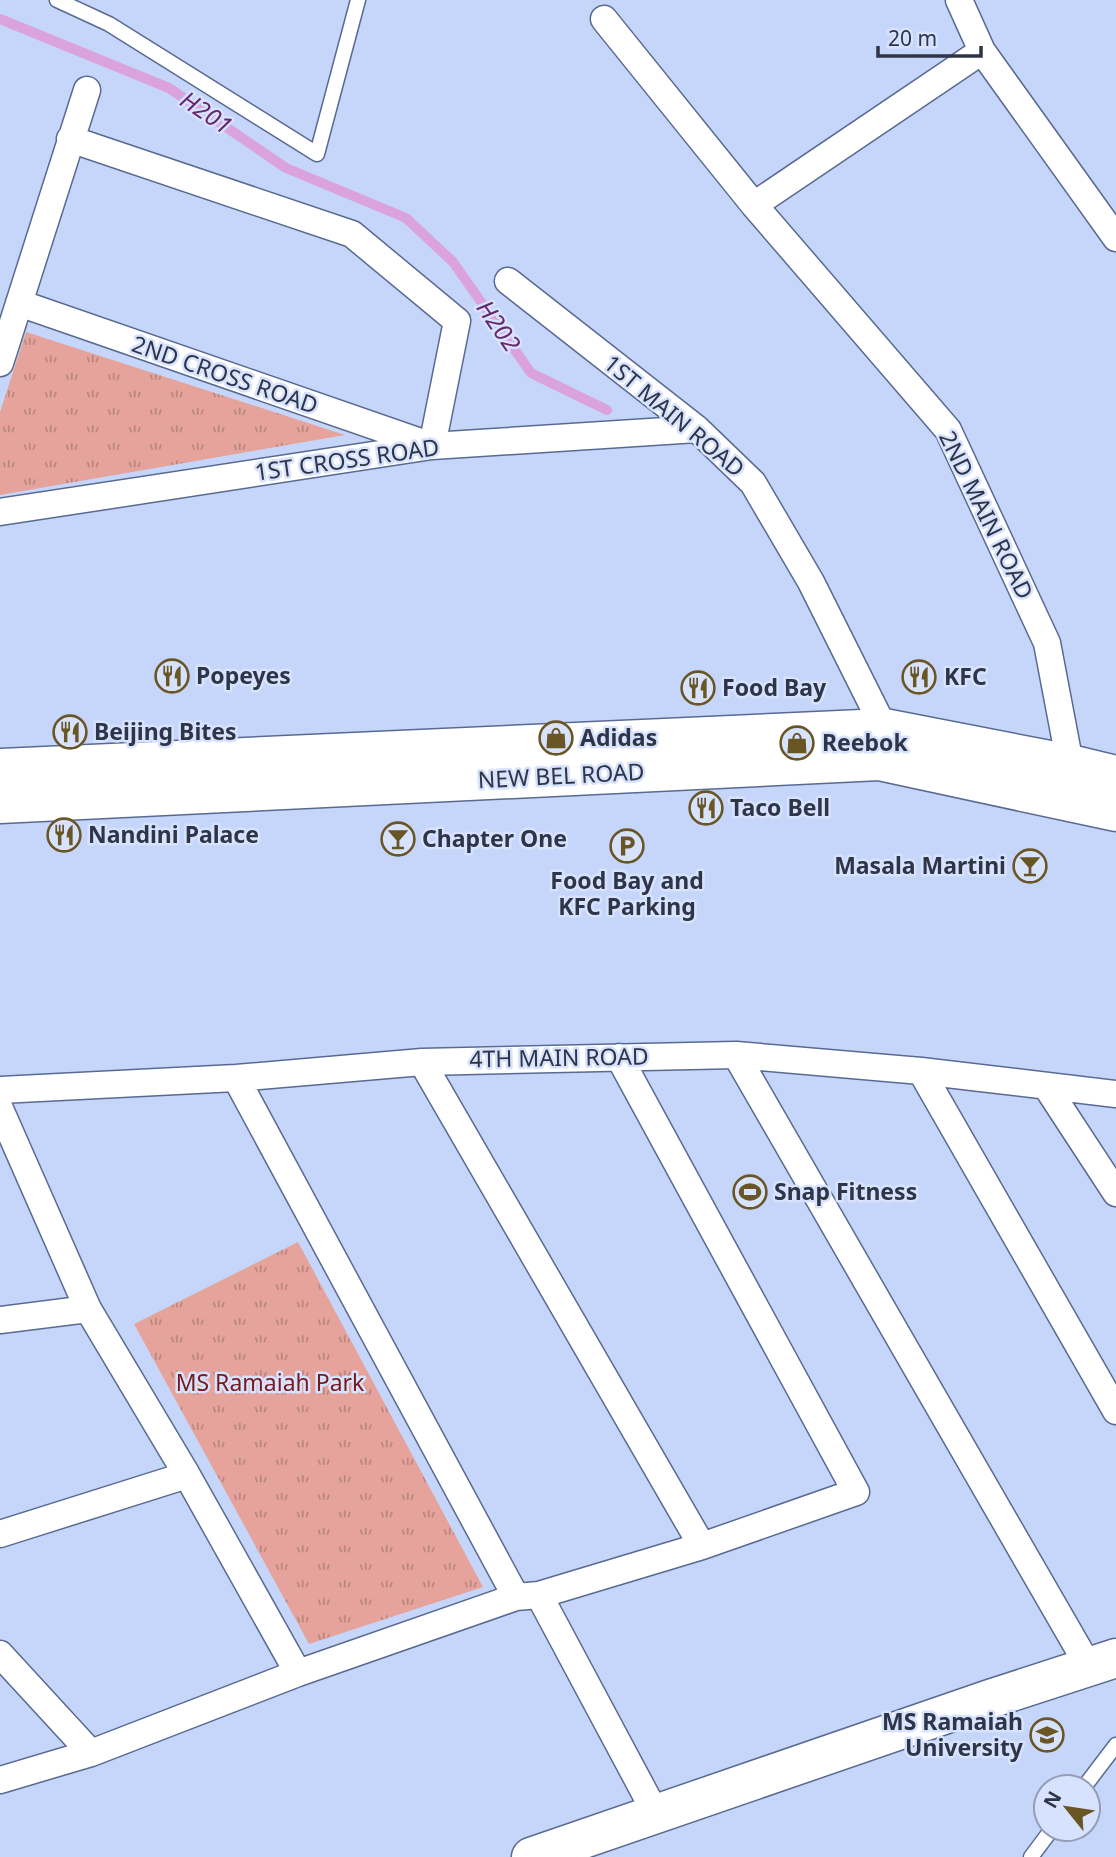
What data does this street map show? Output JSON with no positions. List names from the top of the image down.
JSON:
{
  "streets": {
    "main road": ["NEW BEL ROAD"],
    "street": [
      "2ND CROSS ROAD",
      "1ST MAIN ROAD",
      "1ST CROSS ROAD",
      "2ND MAIN ROAD",
      "4TH MAIN ROAD"
    ]
  },
  "crossings": [
    ["2ND CROSS ROAD", "1ST CROSS ROAD"],
    ["1ST MAIN ROAD", "1ST CROSS ROAD"],
    ["1ST MAIN ROAD", "NEW BEL ROAD"],
    ["2ND MAIN ROAD", "NEW BEL ROAD"]
  ],
  "water": ["H201", "H202"],
  "parks": ["MS Ramaiah Park"],
  "places": {
    "restaurant": [
      "Popeyes",
      "KFC",
      "Food Bay",
      "Beijing Bites",
      "Taco Bell",
      "Nandini Palace"
    ],
    "shop": ["Adidas", "Reebok"],
    "bar": ["Chapter One", "Masala Martini"],
    "parking": ["Food Bay and KFC Parking"],
    "sports": ["Snap Fitness"],
    "school or university": ["MS Ramaiah University"]
  },
  "scale_bar": "20 m",
  "north": "top left"
}
